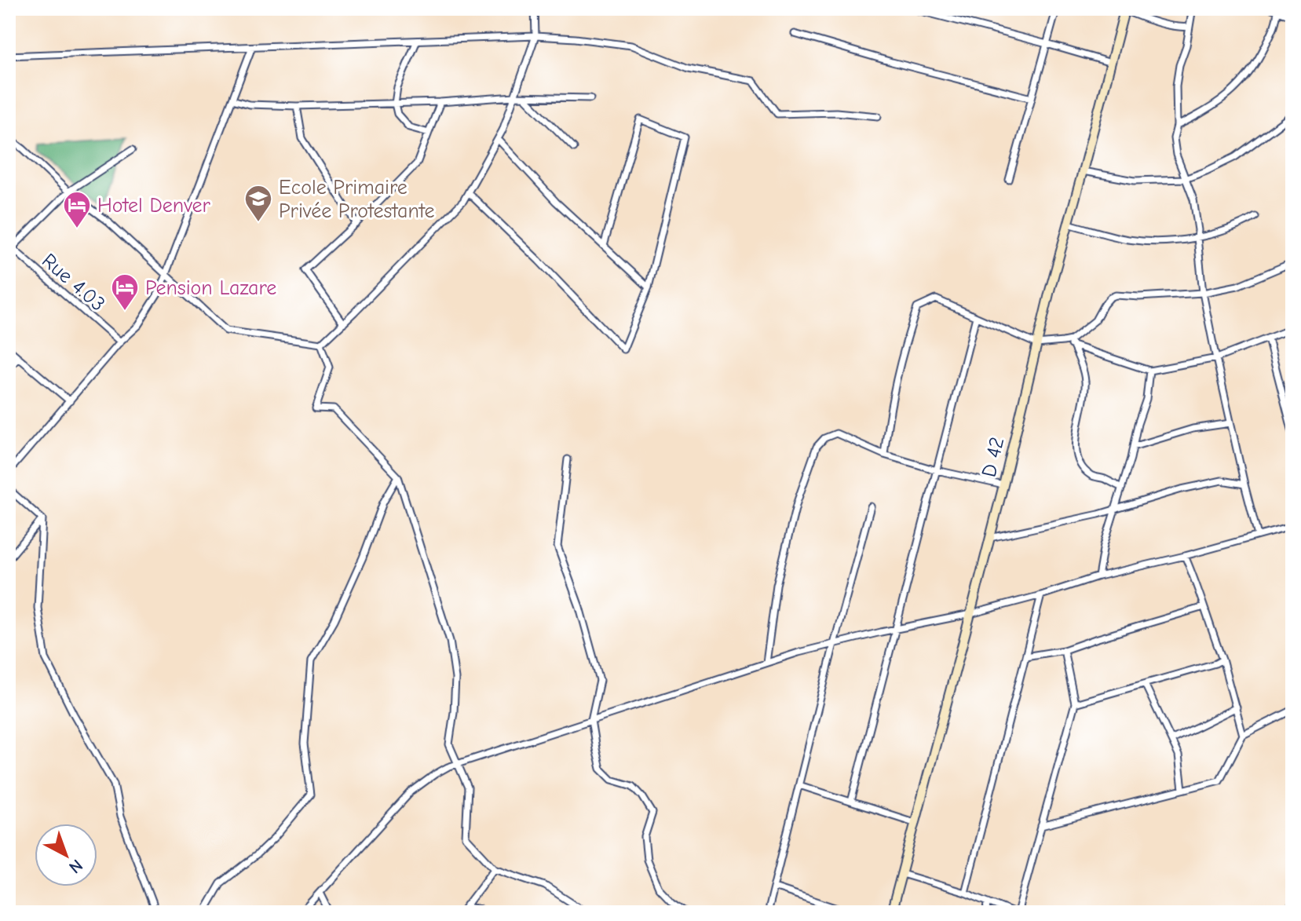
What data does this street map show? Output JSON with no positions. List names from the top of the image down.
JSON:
{
  "streets": {
    "street": ["Rue 4.03", "D 42"]
  },
  "places": {
    "school or university": ["Ecole Primaire Privée Protestante"],
    "hotel": ["Hotel Denver", "Pension Lazare"]
  },
  "north": "bottom right"
}
